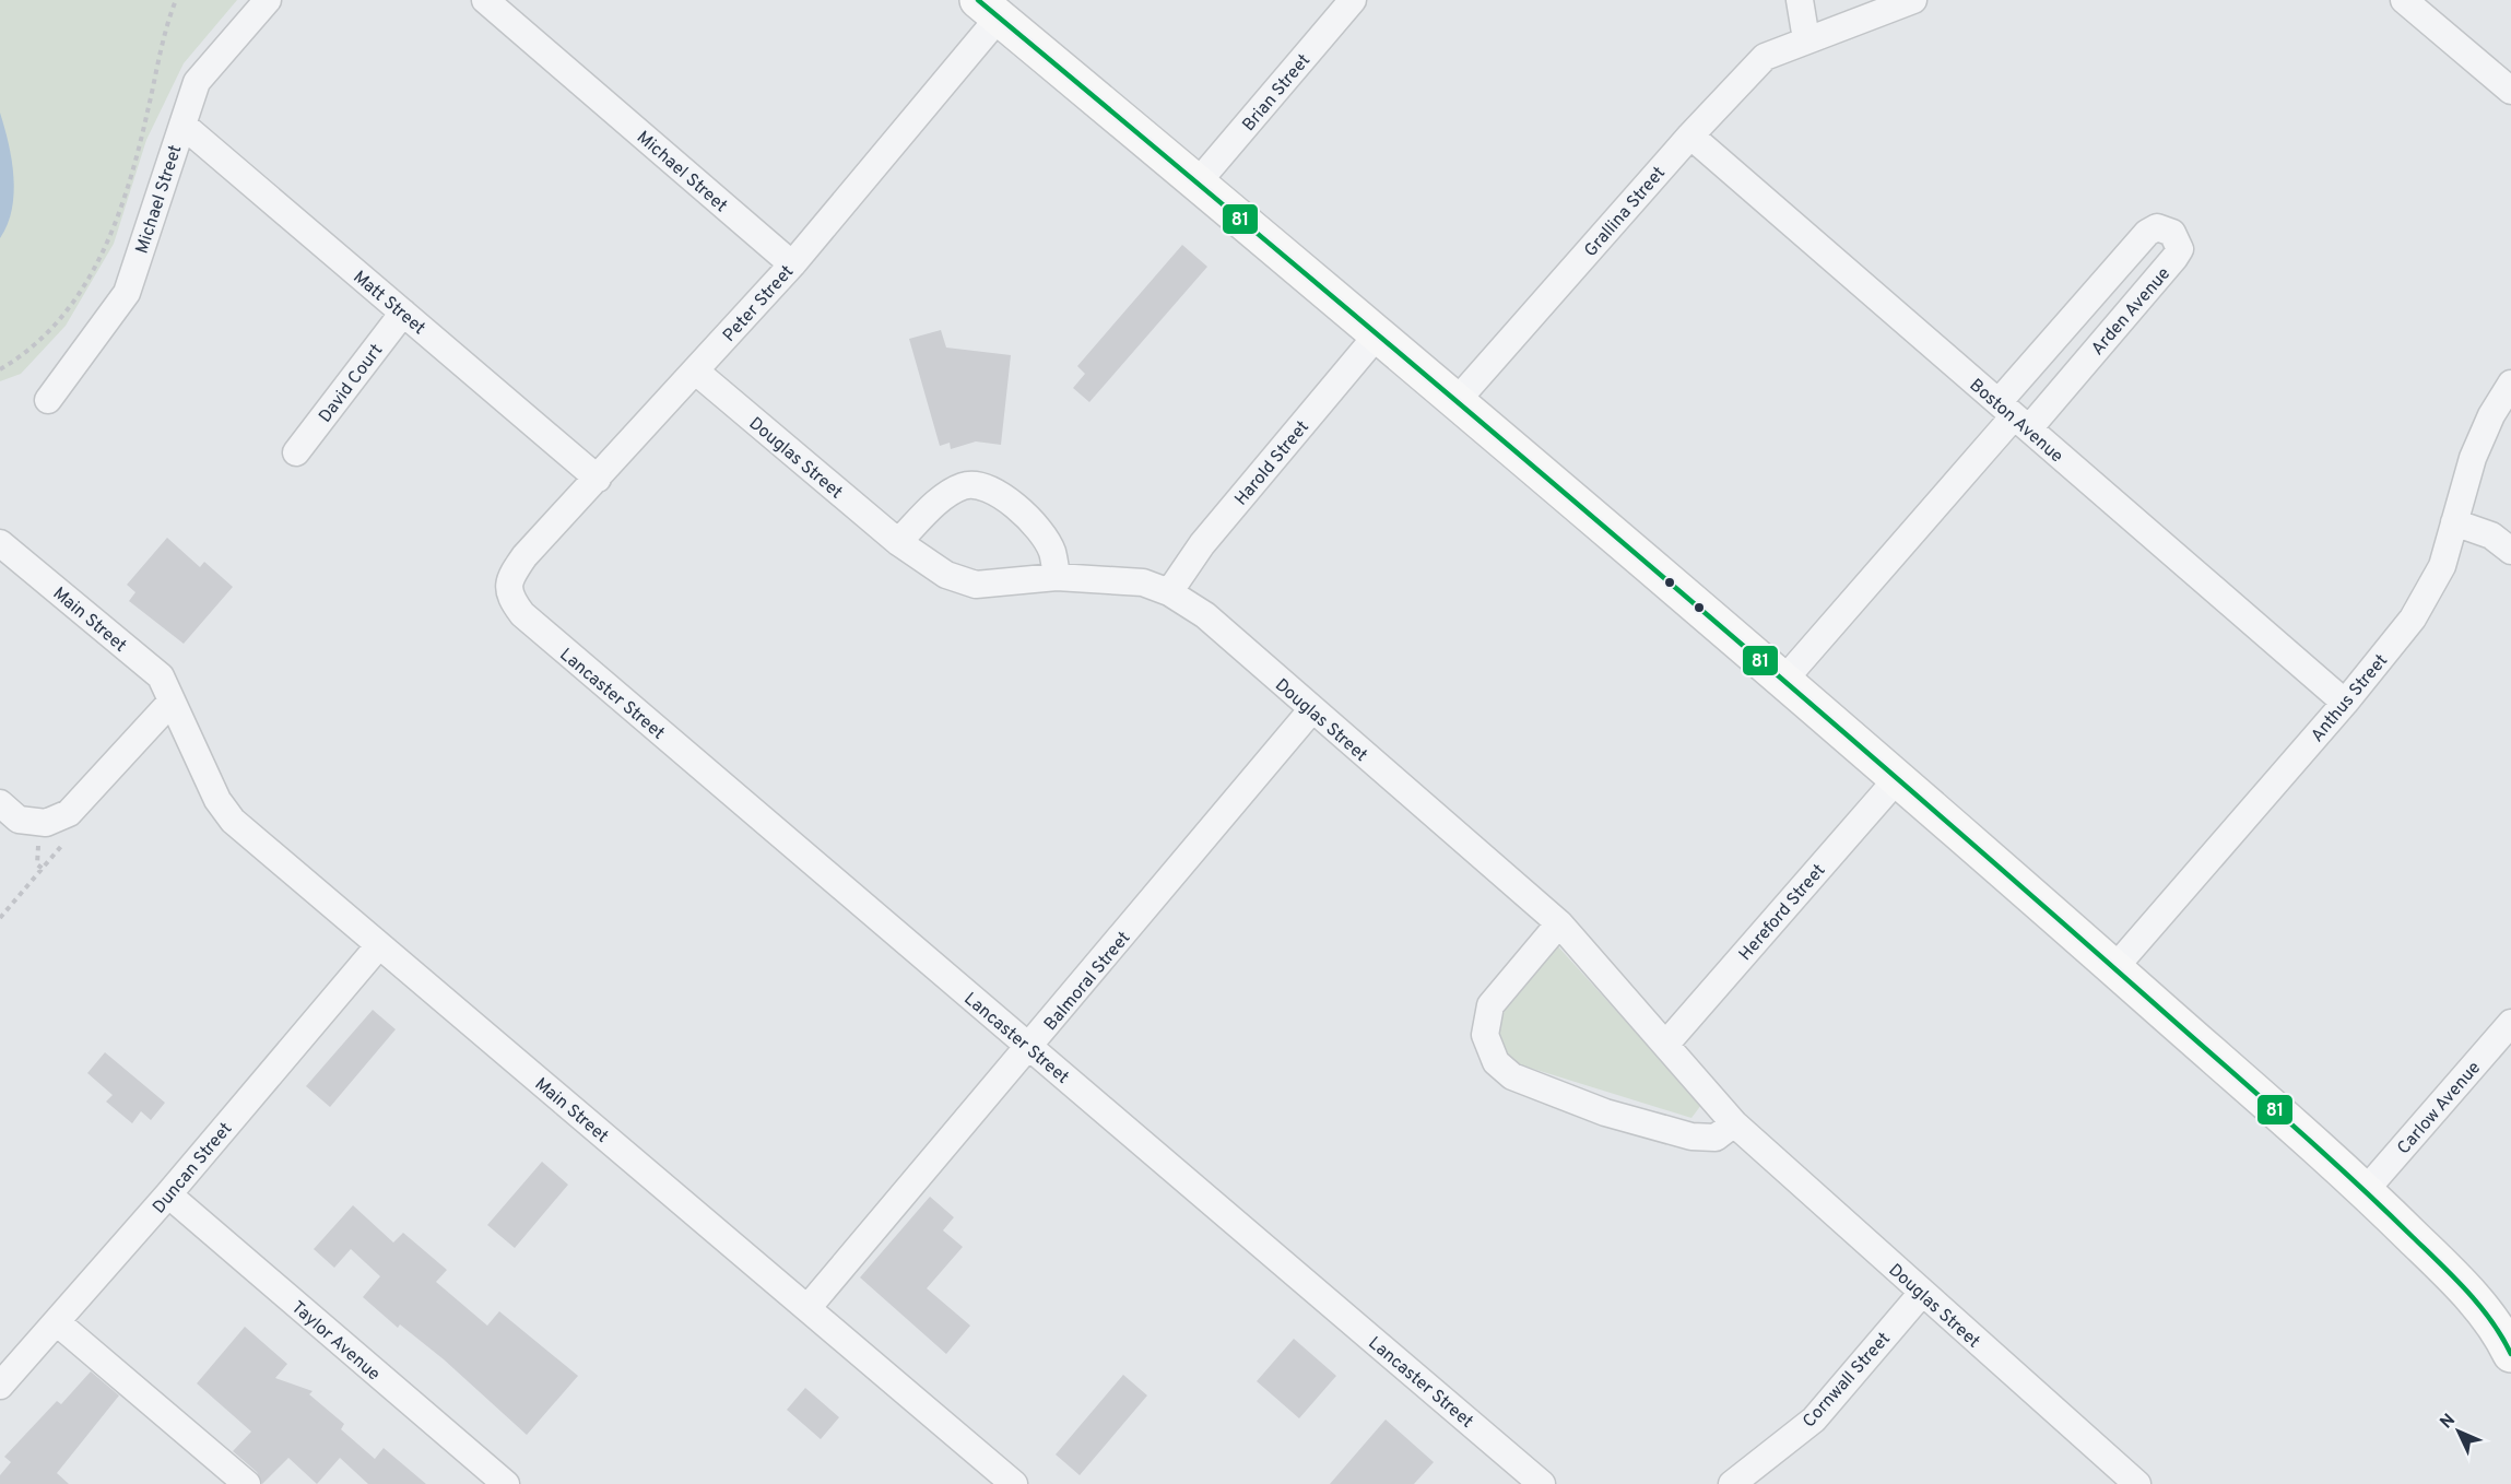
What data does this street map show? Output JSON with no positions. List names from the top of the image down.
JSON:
{
  "streets": {
    "street": [
      "Brian Street",
      "Michael Street",
      "Grallina Street",
      "Matt Street",
      "Peter Street",
      "Arden Avenue",
      "David Court",
      "Boston Avenue",
      "Douglas Street",
      "Harold Street",
      "Main Street",
      "Lancaster Street",
      "Anthus Street",
      "Hereford Street",
      "Balmoral Street",
      "Carlow Avenue",
      "Duncan Street",
      "Taylor Avenue",
      "Cornwall Street"
    ]
  },
  "crossings": [
    ["Michael Street", "Matt Street"],
    ["Michael Street", "Peter Street"],
    ["Grallina Street", "Boston Avenue"],
    ["Matt Street", "Peter Street"],
    ["Matt Street", "David Court"],
    ["Peter Street", "Douglas Street"],
    ["Peter Street", "Lancaster Street"],
    ["Arden Avenue", "Boston Avenue"],
    ["Boston Avenue", "Anthus Street"],
    ["Douglas Street", "Harold Street"],
    ["Douglas Street", "Hereford Street"],
    ["Douglas Street", "Balmoral Street"],
    ["Douglas Street", "Cornwall Street"],
    ["Main Street", "Balmoral Street"],
    ["Main Street", "Duncan Street"],
    ["Lancaster Street", "Balmoral Street"],
    ["Duncan Street", "Taylor Avenue"]
  ],
  "lines": ["transit line 81"],
  "north": "top left"
}
